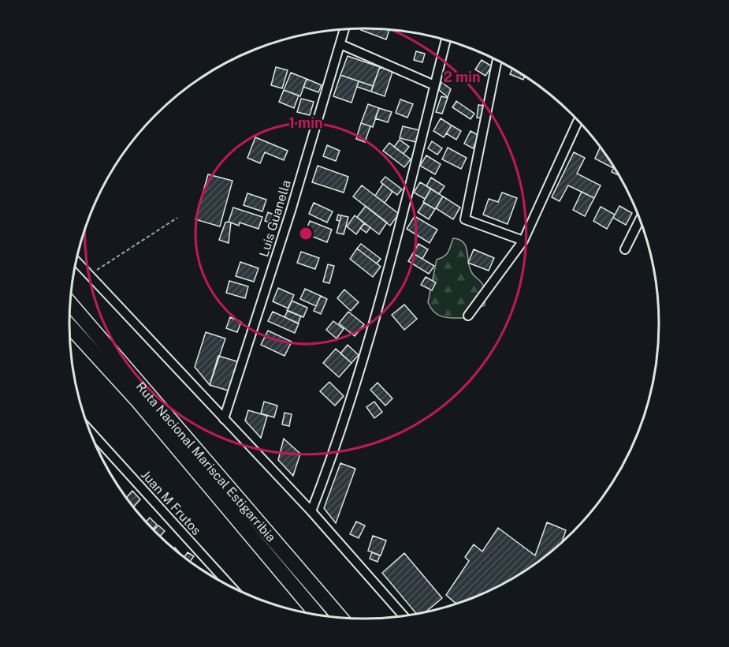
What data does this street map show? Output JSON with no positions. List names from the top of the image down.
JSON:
{
  "streets": {
    "highway": ["Ruta Nacional Mariscal Estigarribia"],
    "street": ["Luis Guanella", "Juan M Frutos"]
  },
  "rings": ["2 min", "1 min"]
}
